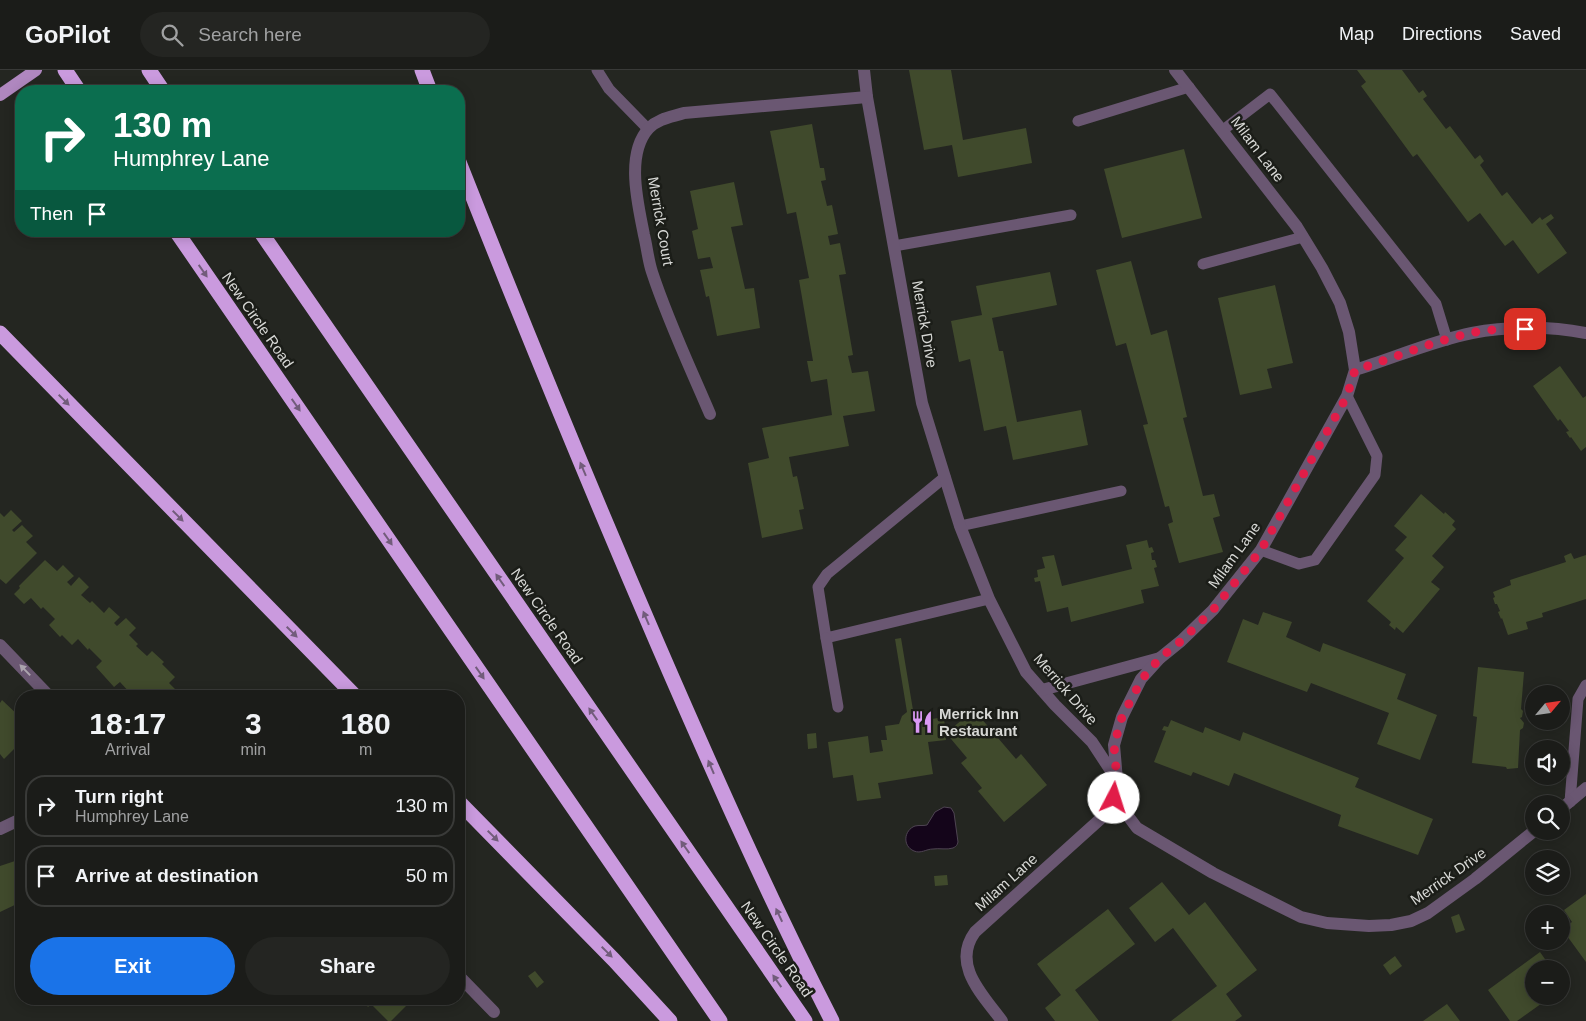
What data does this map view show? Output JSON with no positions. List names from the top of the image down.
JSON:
{
  "streets": {
    "highway": ["New Circle Road"],
    "street": ["Milam Lane", "Merrick Court", "Merrick Drive"]
  },
  "crossings": [
    ["Milam Lane", "Merrick Drive"]
  ],
  "places": {
    "restaurant": ["Merrick Inn Restaurant"]
  },
  "north": "top right",
  "page": {
    "header": "GoPilot",
    "search": "Search here",
    "nav": ["Map", "Directions", "Saved"],
    "turn": ["130 m", "Humphrey Lane"],
    "then": "Then",
    "map_buttons": ["+", "−"],
    "eta": [
      "18:17",
      "Arrival",
      "3",
      "min",
      "180",
      "m"
    ],
    "list": [
      {
        "name": "Turn right",
        "note": "Humphrey Lane",
        "value": "130 m"
      },
      {
        "name": "Arrive at destination",
        "value": "50 m"
      }
    ],
    "buttons": ["Exit", "Share"]
  }
}
